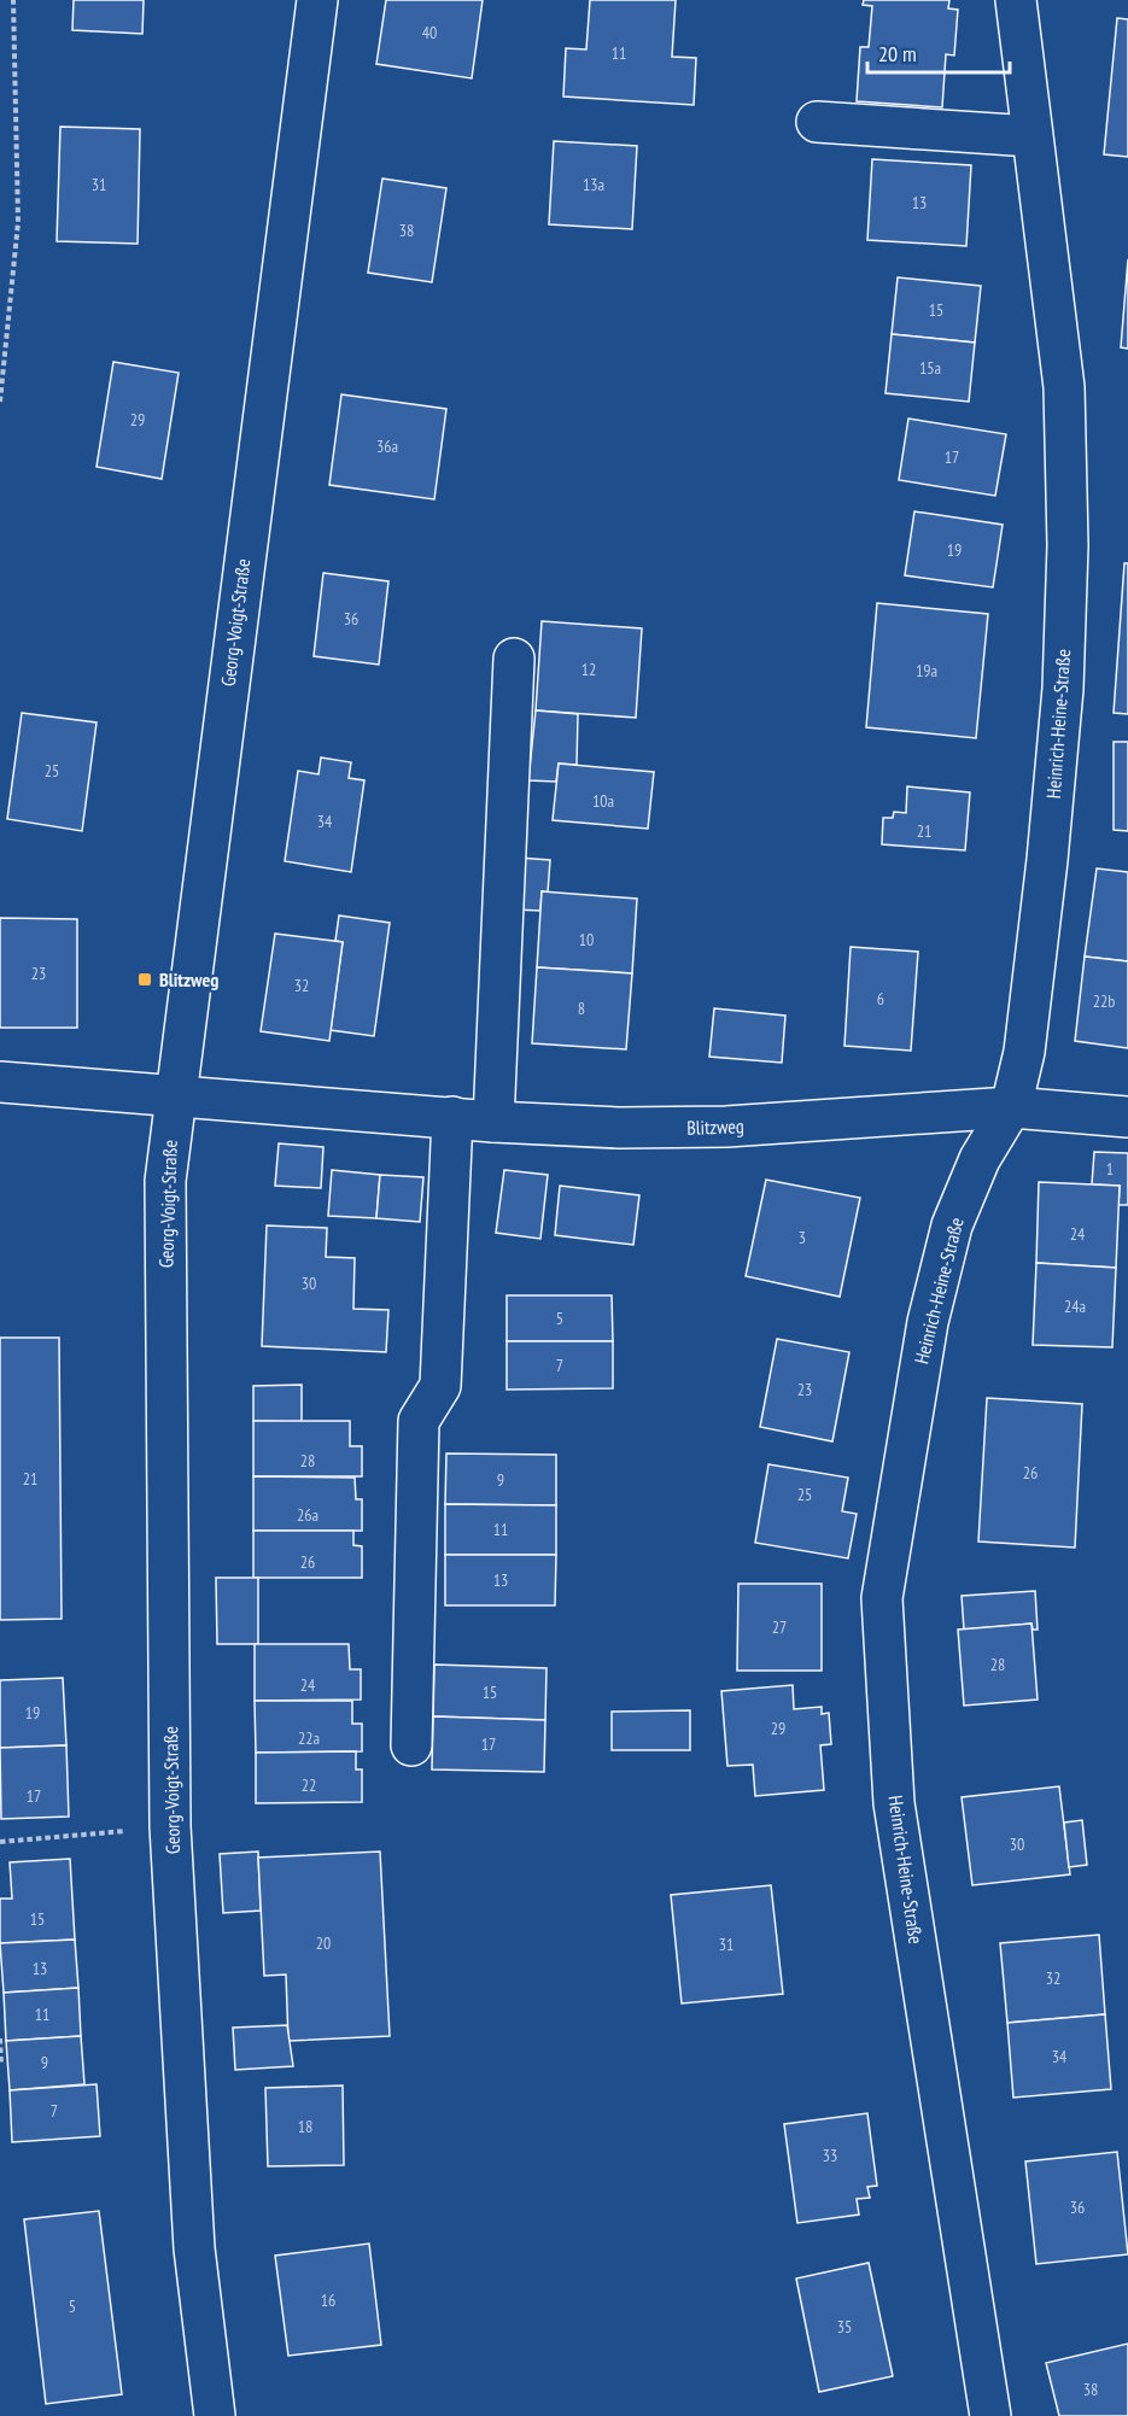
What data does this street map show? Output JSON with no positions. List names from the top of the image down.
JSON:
{
  "streets": {
    "street": ["Georg-Voigt-Straße", "Heinrich-Heine-Straße", "Blitzweg"]
  },
  "crossings": [
    ["Georg-Voigt-Straße", "Blitzweg"],
    ["Heinrich-Heine-Straße", "Blitzweg"]
  ],
  "places": {
    "transit": ["Blitzweg"]
  },
  "house_numbers": [
    "40",
    "11",
    "31",
    "13a",
    "13",
    "38",
    "15",
    "15a",
    "29",
    "36a",
    "17",
    "19",
    "36",
    "12",
    "19a",
    "25",
    "10a",
    "34",
    "21",
    "10",
    "23",
    "32",
    "6",
    "22b",
    "8",
    "1",
    "24",
    "3",
    "30",
    "24a",
    "5",
    "7",
    "23",
    "28",
    "26",
    "21",
    "9",
    "25",
    "26a",
    "11",
    "26",
    "13",
    "27",
    "28",
    "24",
    "15",
    "19",
    "29",
    "22a",
    "17",
    "22",
    "17",
    "30",
    "15",
    "20",
    "31",
    "13",
    "32",
    "11",
    "34",
    "9",
    "7",
    "18",
    "33",
    "36",
    "16",
    "5",
    "35",
    "38"
  ],
  "scale_bar": "20 m"
}
